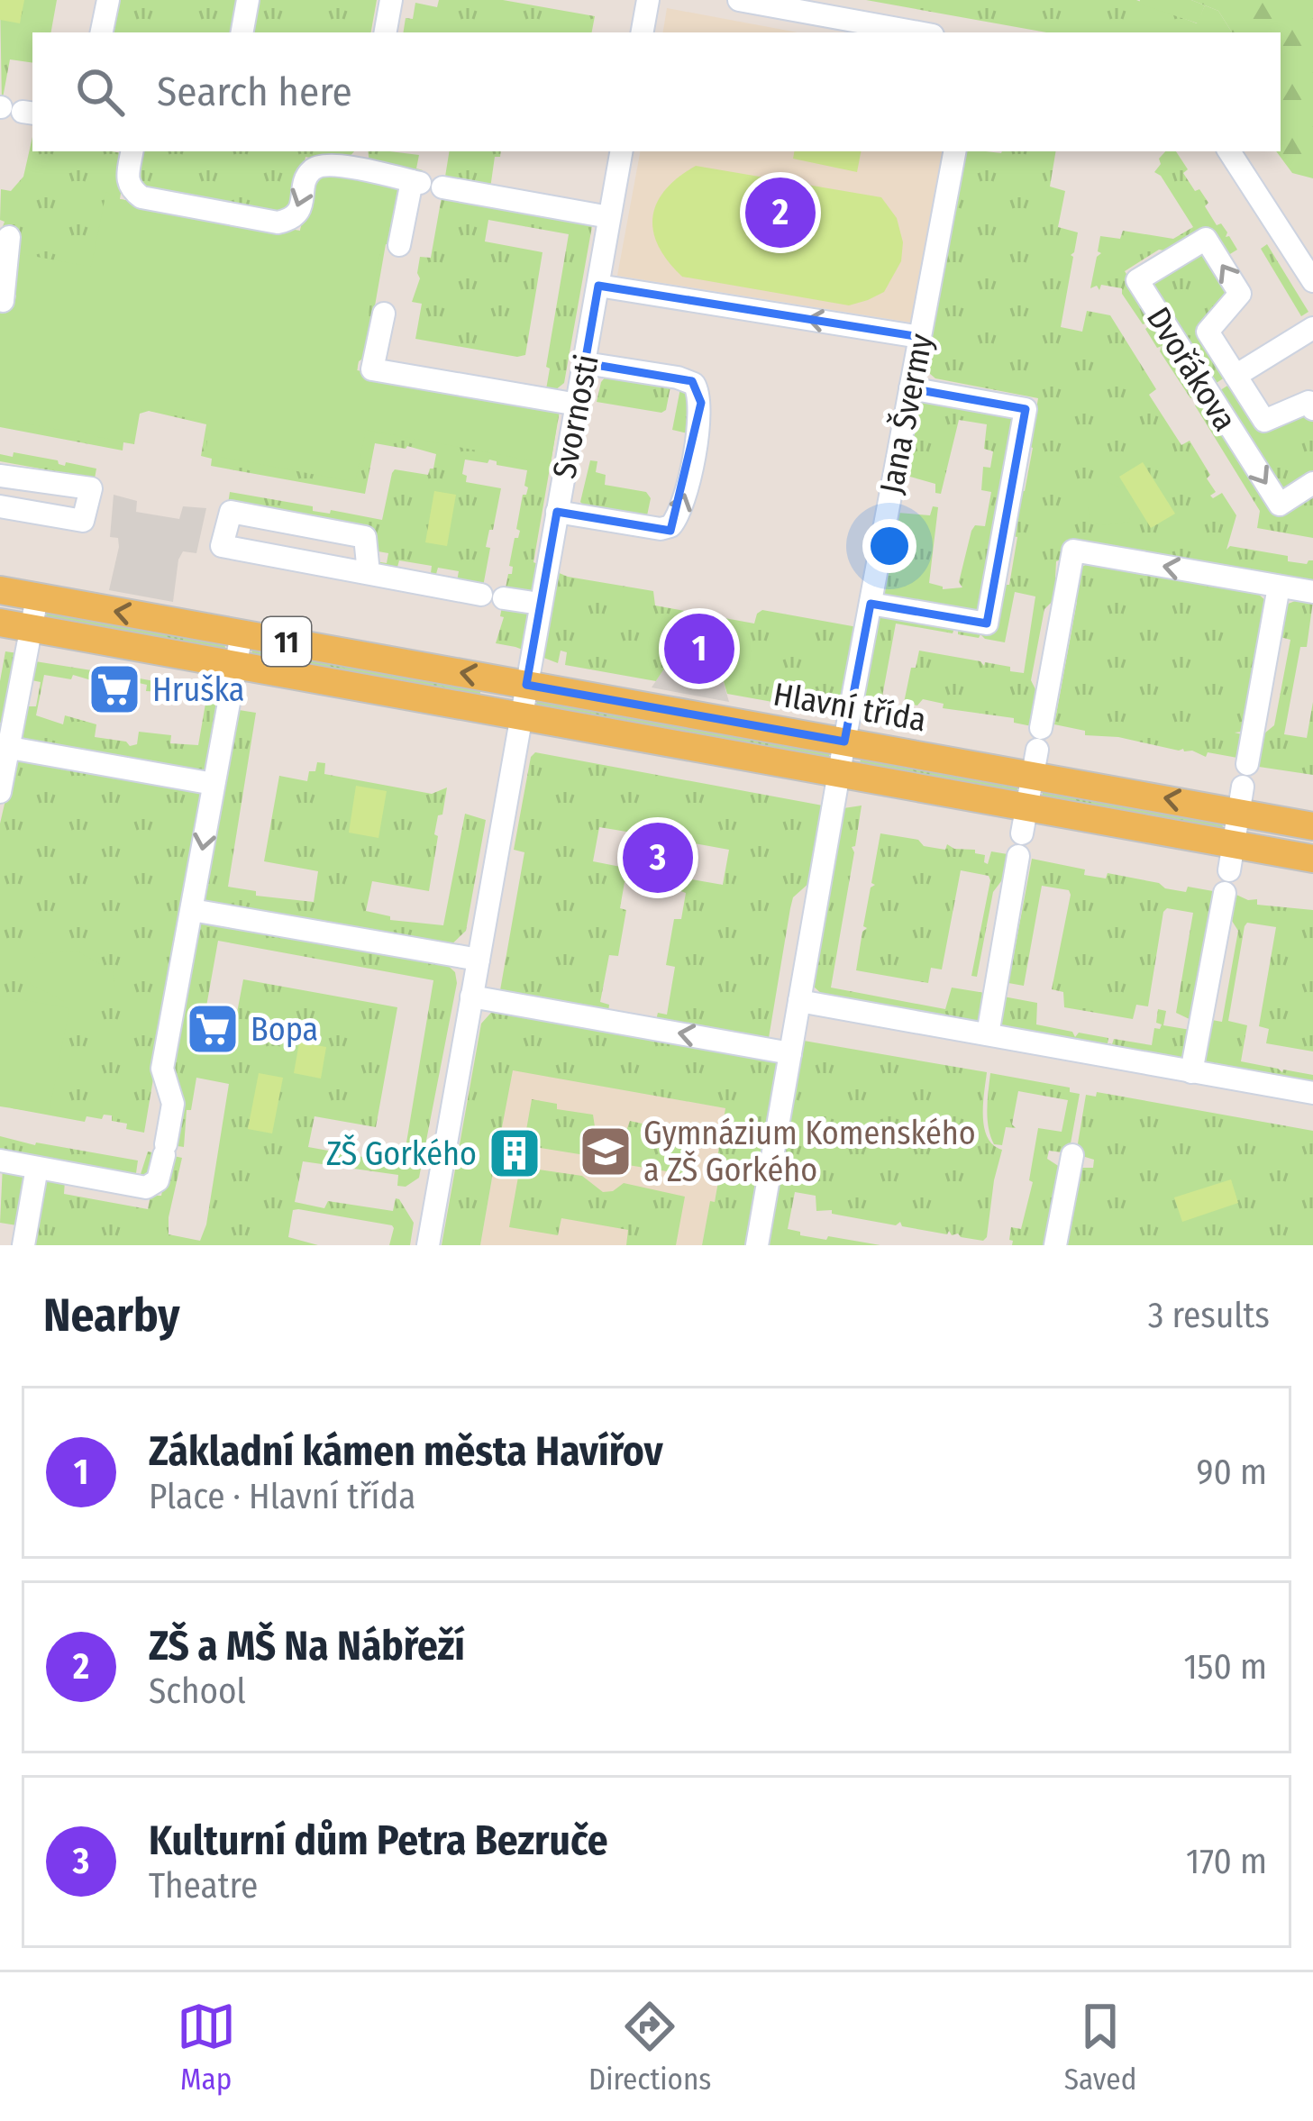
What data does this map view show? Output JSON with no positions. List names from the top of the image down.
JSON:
{
  "streets": {
    "main road": ["11", "Hlavní třída"],
    "street": ["Dvořákova", "Jana Švermy", "Svornosti"]
  },
  "crossings": [
    ["Jana Švermy", "11"],
    ["Jana Švermy", "Hlavní třída"],
    ["Svornosti", "Hlavní třída"]
  ],
  "places": {
    "supermarket": ["Hruška", "Bopa"],
    "school or university": ["Gymnázium Komenského a ZŠ Gorkého"],
    "building": ["ZŠ Gorkého"]
  },
  "page": {
    "search": "Search here",
    "pins": ["2", "1", "3"],
    "heading": ["Nearby", "3 results"],
    "list": [
      {
        "mark": "1",
        "name": "Základní kámen města Havířov",
        "note": "Place · Hlavní třída",
        "value": "90 m"
      },
      {
        "mark": "2",
        "name": "ZŠ a MŠ Na Nábřeží",
        "note": "School",
        "value": "150 m"
      },
      {
        "mark": "3",
        "name": "Kulturní dům Petra Bezruče",
        "note": "Theatre",
        "value": "170 m"
      }
    ],
    "nav": ["Map", "Directions", "Saved"]
  }
}
